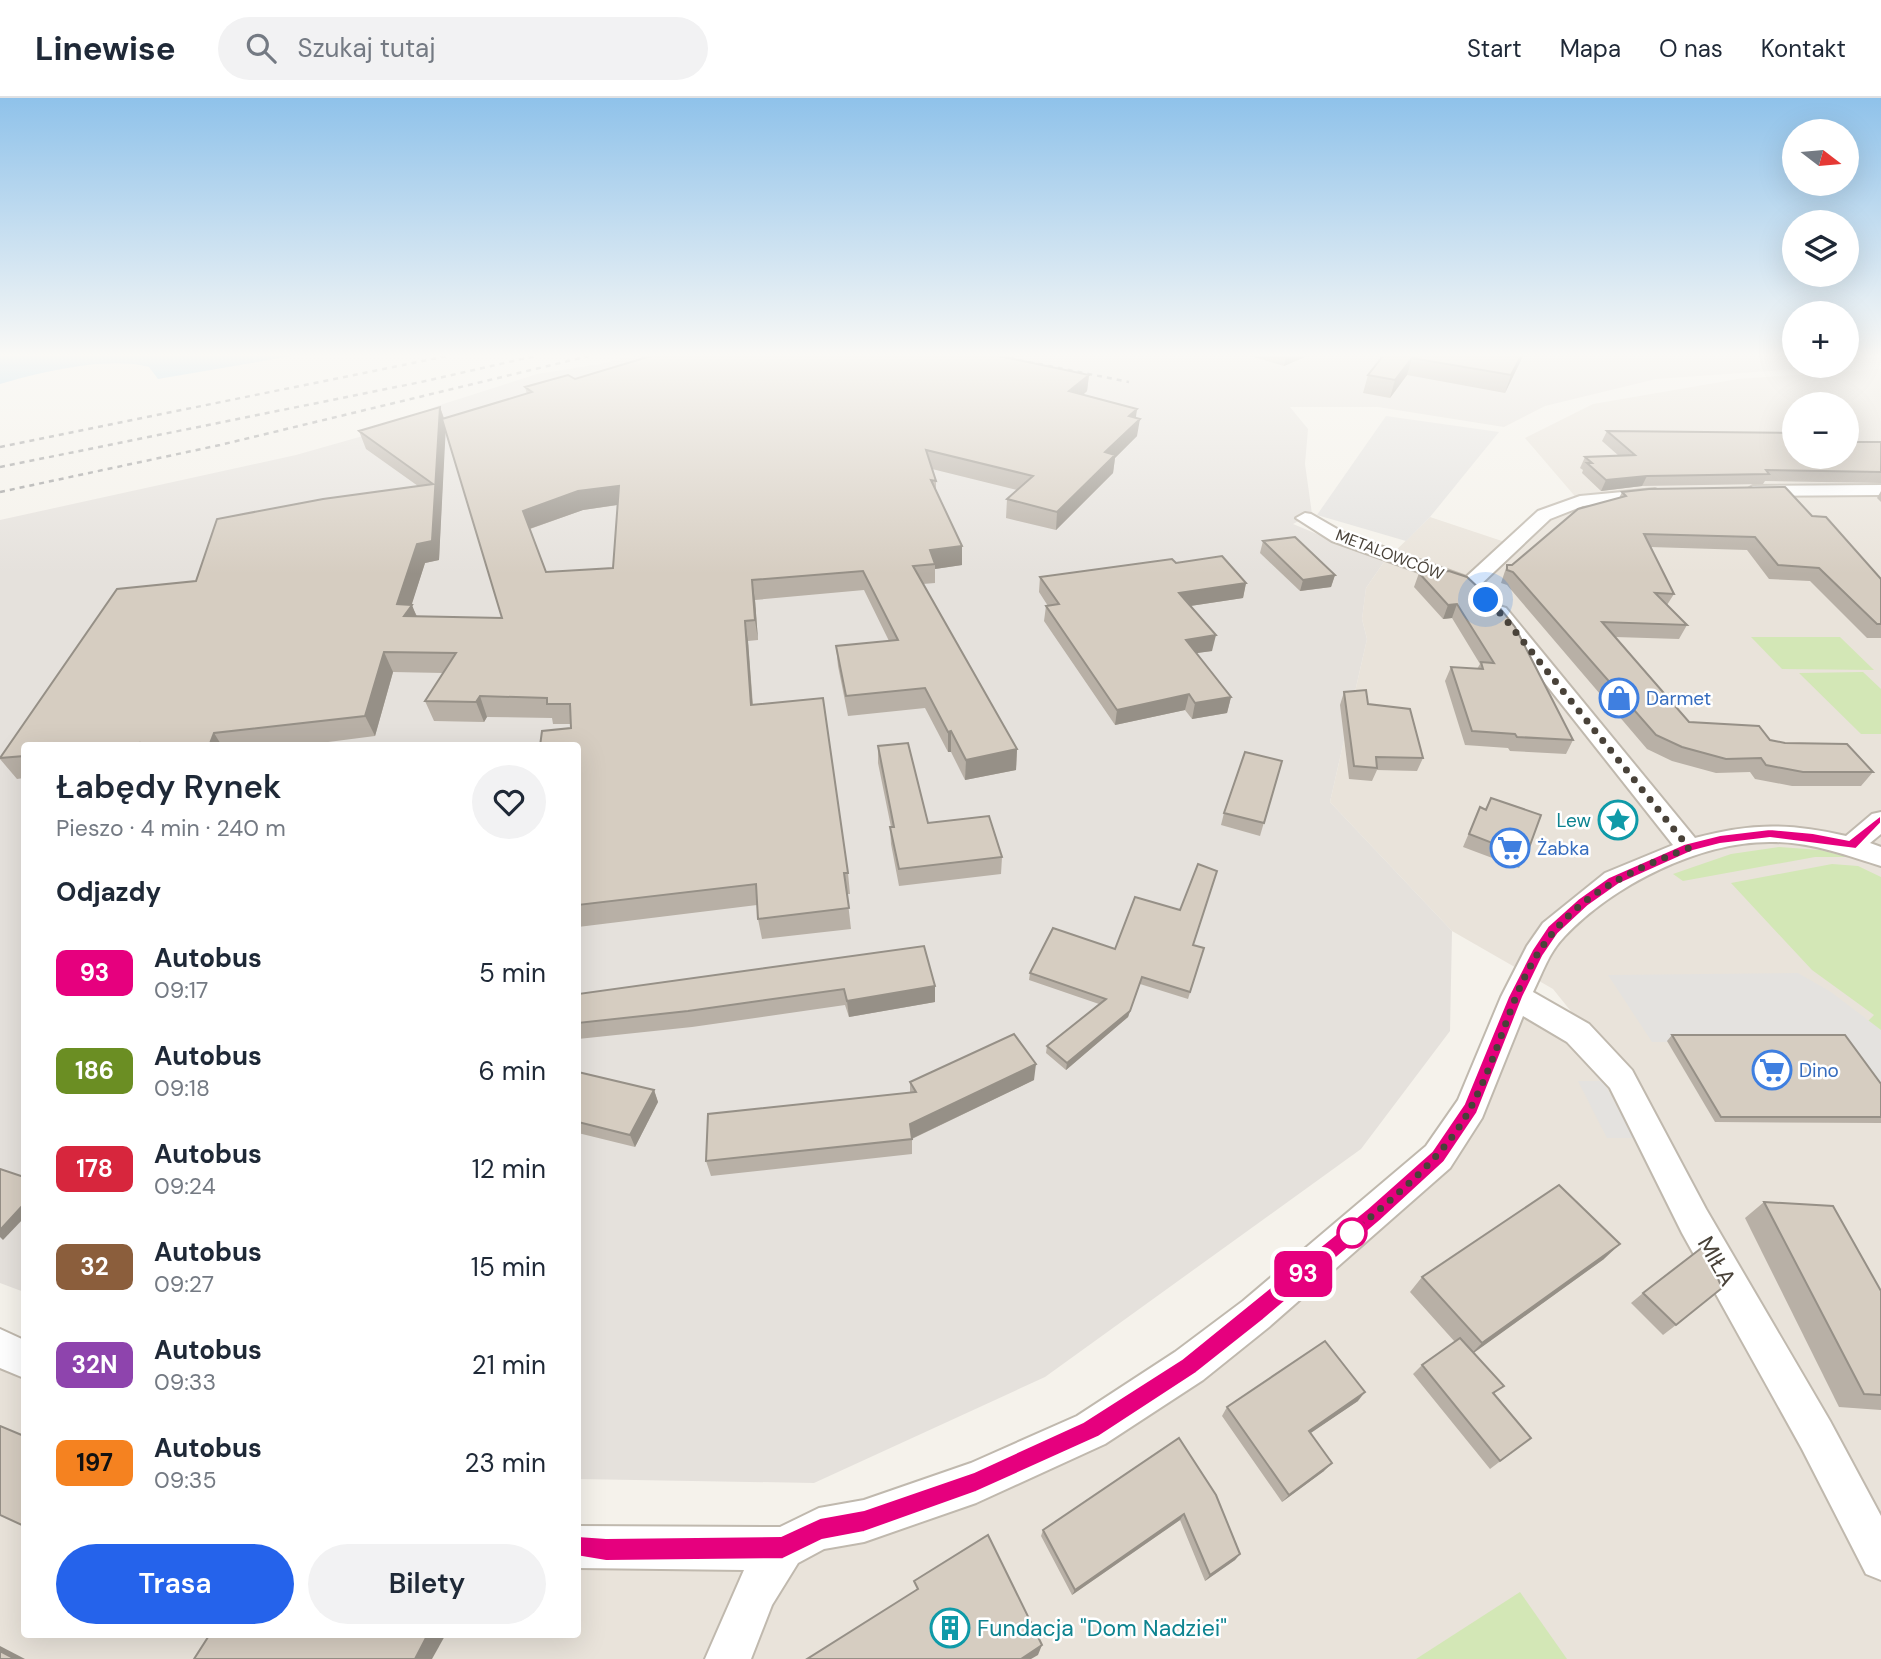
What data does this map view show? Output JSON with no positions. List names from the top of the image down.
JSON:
{
  "streets": {
    "street": ["METALOWCÓW", "MIŁA"]
  },
  "places": {
    "shop": ["Darmet"],
    "place": ["Lew"],
    "supermarket": ["Żabka", "Dino"],
    "building": ["Fundacja \"Dom Nadziei\""]
  },
  "lines": ["bus line 93"],
  "north": "right",
  "page": {
    "header": "Linewise",
    "search": "Szukaj tutaj",
    "nav": [
      "Start",
      "Mapa",
      "O nas",
      "Kontakt"
    ],
    "on_map": "93",
    "map_buttons": ["+", "−"],
    "heading": [
      ["Łabędy Rynek", "Pieszo · 4 min · 240 m"],
      "Odjazdy"
    ],
    "list": [
      {
        "mark": "93",
        "name": "Autobus",
        "note": "09:17",
        "value": "5 min"
      },
      {
        "mark": "186",
        "name": "Autobus",
        "note": "09:18",
        "value": "6 min"
      },
      {
        "mark": "178",
        "name": "Autobus",
        "note": "09:24",
        "value": "12 min"
      },
      {
        "mark": "32",
        "name": "Autobus",
        "note": "09:27",
        "value": "15 min"
      },
      {
        "mark": "32N",
        "name": "Autobus",
        "note": "09:33",
        "value": "21 min"
      },
      {
        "mark": "197",
        "name": "Autobus",
        "note": "09:35",
        "value": "23 min"
      }
    ],
    "buttons": ["Trasa", "Bilety"]
  }
}
